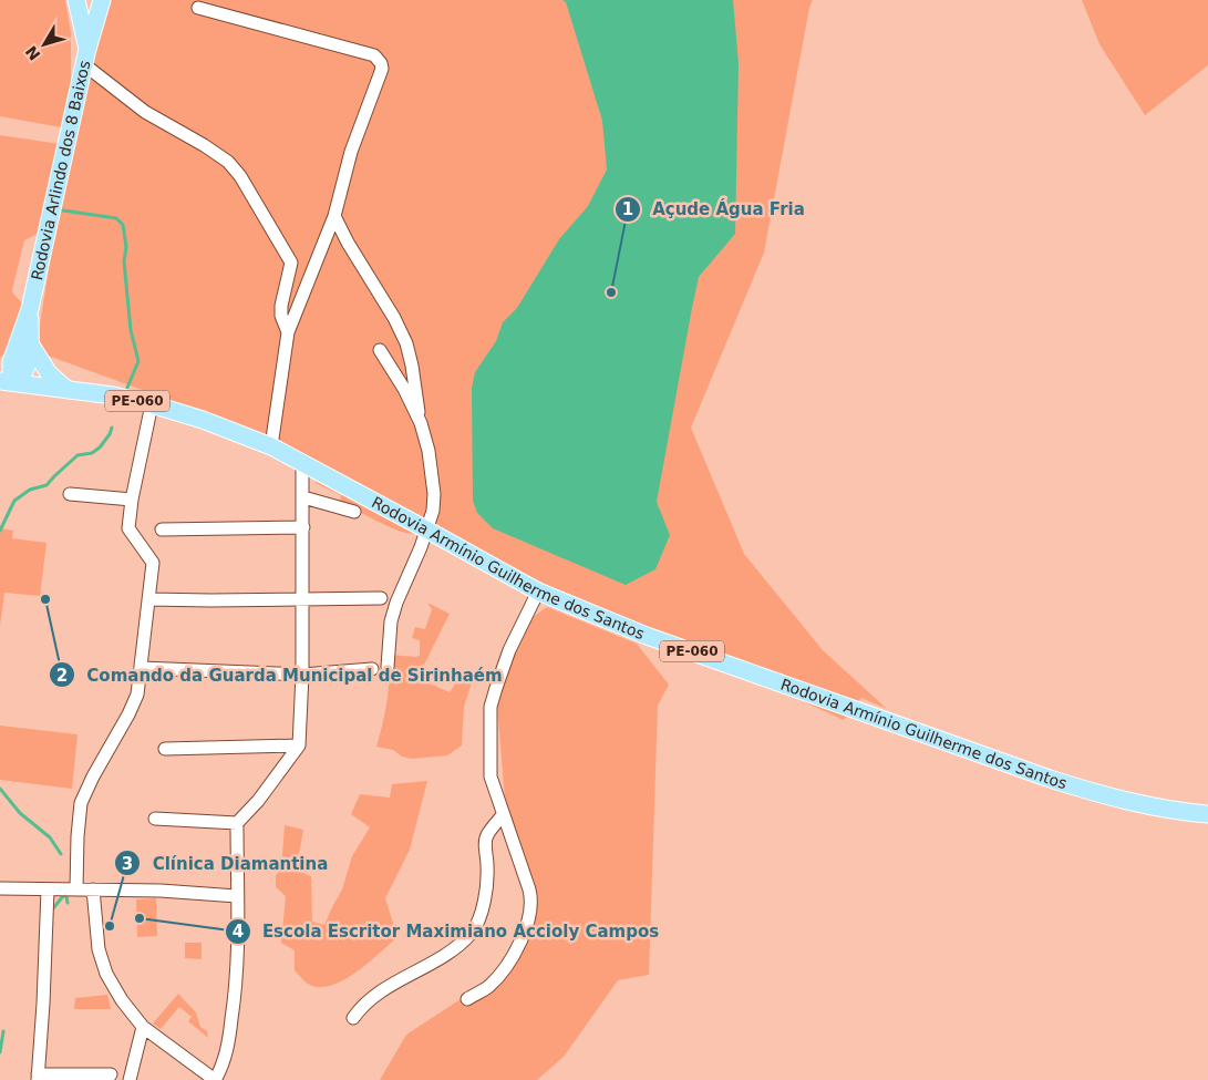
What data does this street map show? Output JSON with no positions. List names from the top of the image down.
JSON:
{
  "streets": {
    "main road": ["Rodovia Arlindo dos 8 Baixos", "PE-060", "Rodovia Armínio Guilherme dos Santos"]
  },
  "crossings": [
    ["Rodovia Arlindo dos 8 Baixos", "Rodovia Armínio Guilherme dos Santos"]
  ],
  "places": [
    "Açude Água Fria",
    "Comando da Guarda Municipal de Sirinhaém",
    "Escola Escritor Maximiano Accioly Campos",
    "Clínica Diamantina"
  ],
  "north": "bottom left"
}
